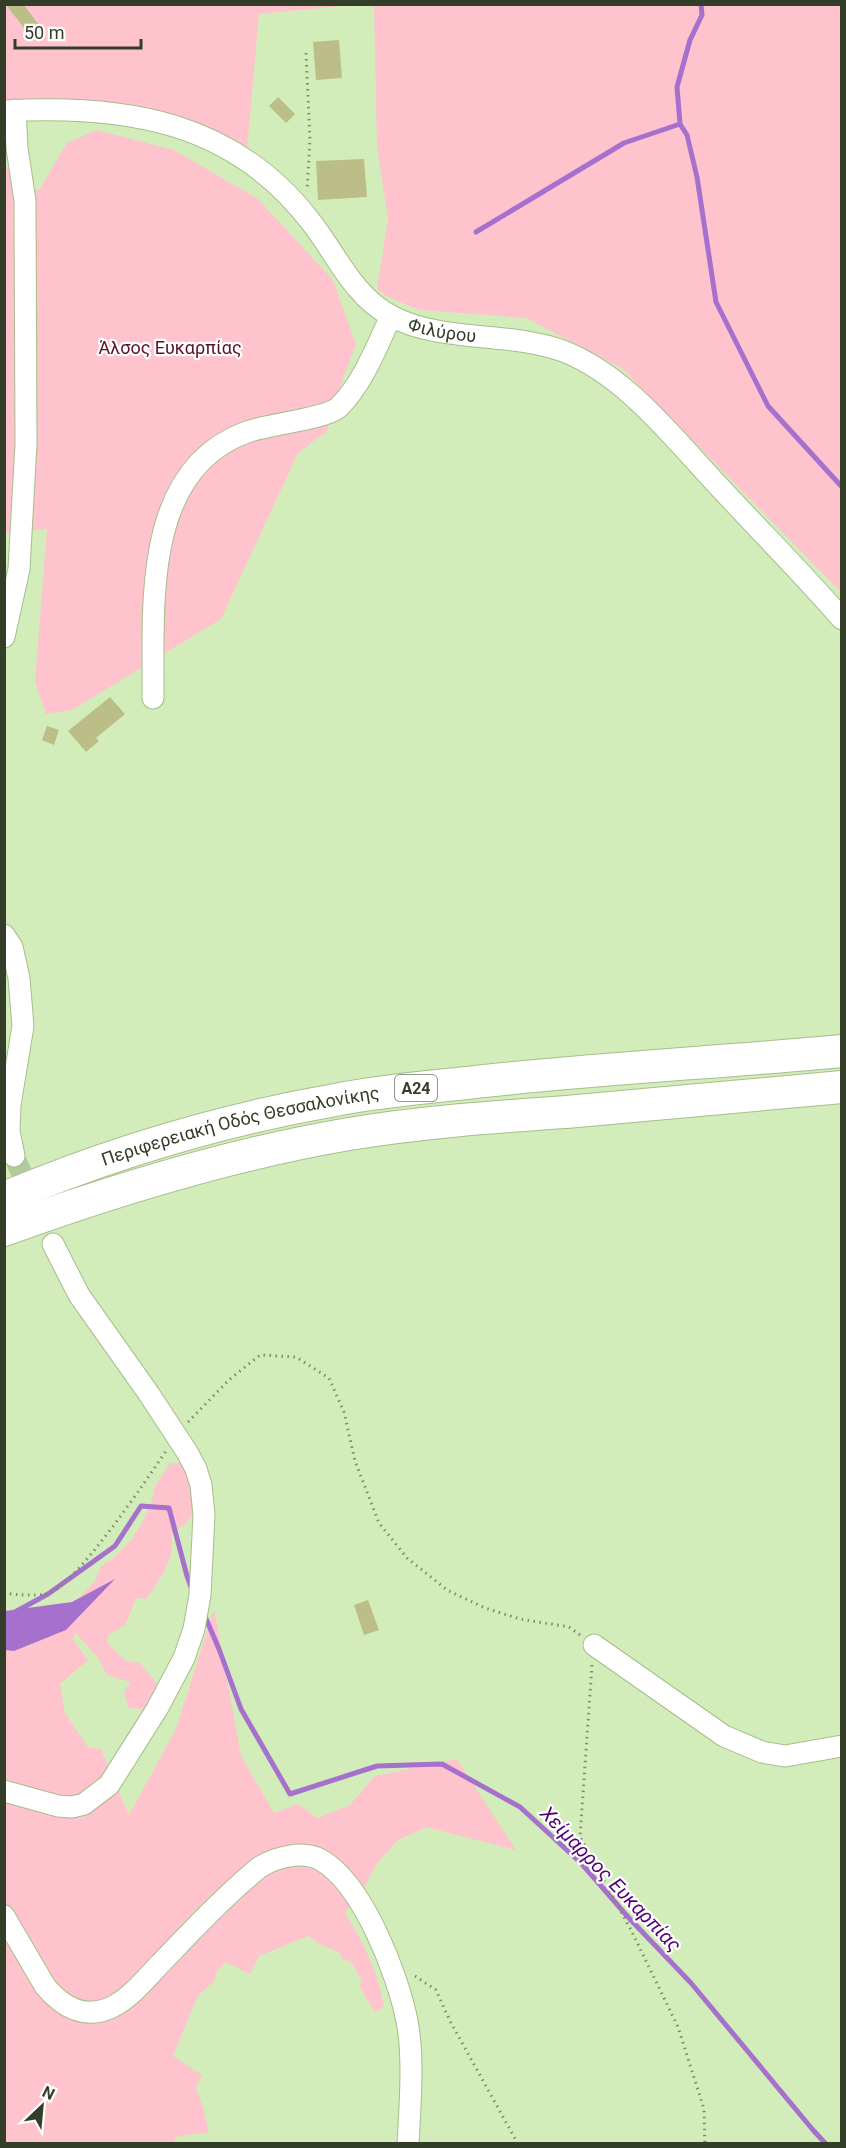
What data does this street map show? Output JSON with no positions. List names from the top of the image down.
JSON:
{
  "streets": {
    "highway": ["Α24", "Περιφερειακή Οδός Θεσσαλονίκης"],
    "street": ["Φιλύρου"]
  },
  "water": ["Χείμαρρος Ευκαρπίας"],
  "parks": ["Άλσος Ευκαρπίας"],
  "scale_bar": "50 m",
  "north": "top right"
}
